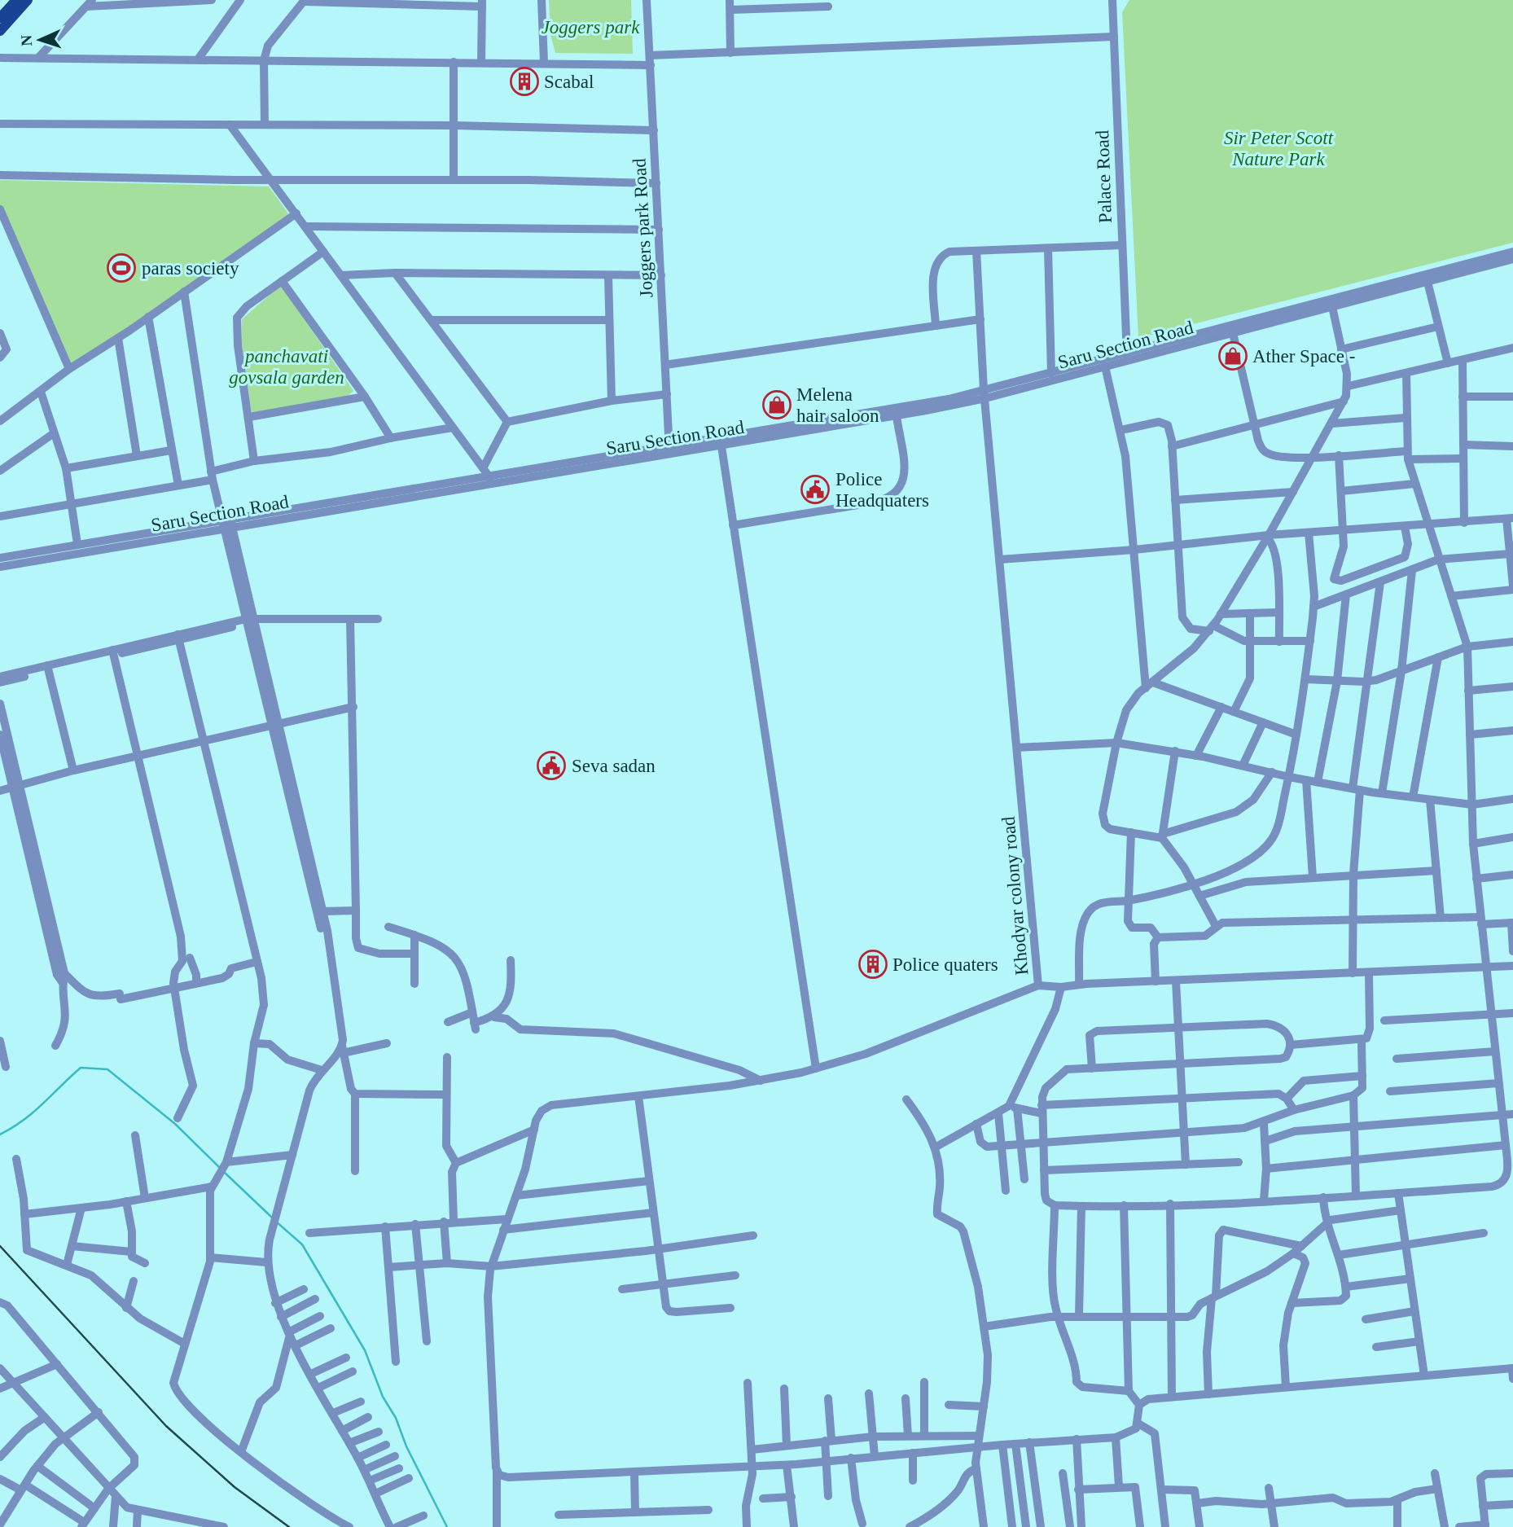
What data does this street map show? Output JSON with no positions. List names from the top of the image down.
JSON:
{
  "streets": {
    "street": [
      "Palace Road",
      "Joggers park Road",
      "Saru Section Road",
      "Khodyar colony road"
    ]
  },
  "crossings": [
    ["Palace Road", "Saru Section Road"],
    ["Joggers park Road", "Saru Section Road"],
    ["Saru Section Road", "Khodyar colony road"]
  ],
  "parks": ["Joggers park", "Sir Peter Scott Nature Park", "panchavati govsala garden"],
  "places": {
    "building": ["Scabal", "Police quaters"],
    "sports": ["paras society"],
    "shop": ["Ather Space -", "Melena hair saloon"],
    "public building": ["Police Headquaters", "Seva sadan"]
  },
  "north": "left"
}
